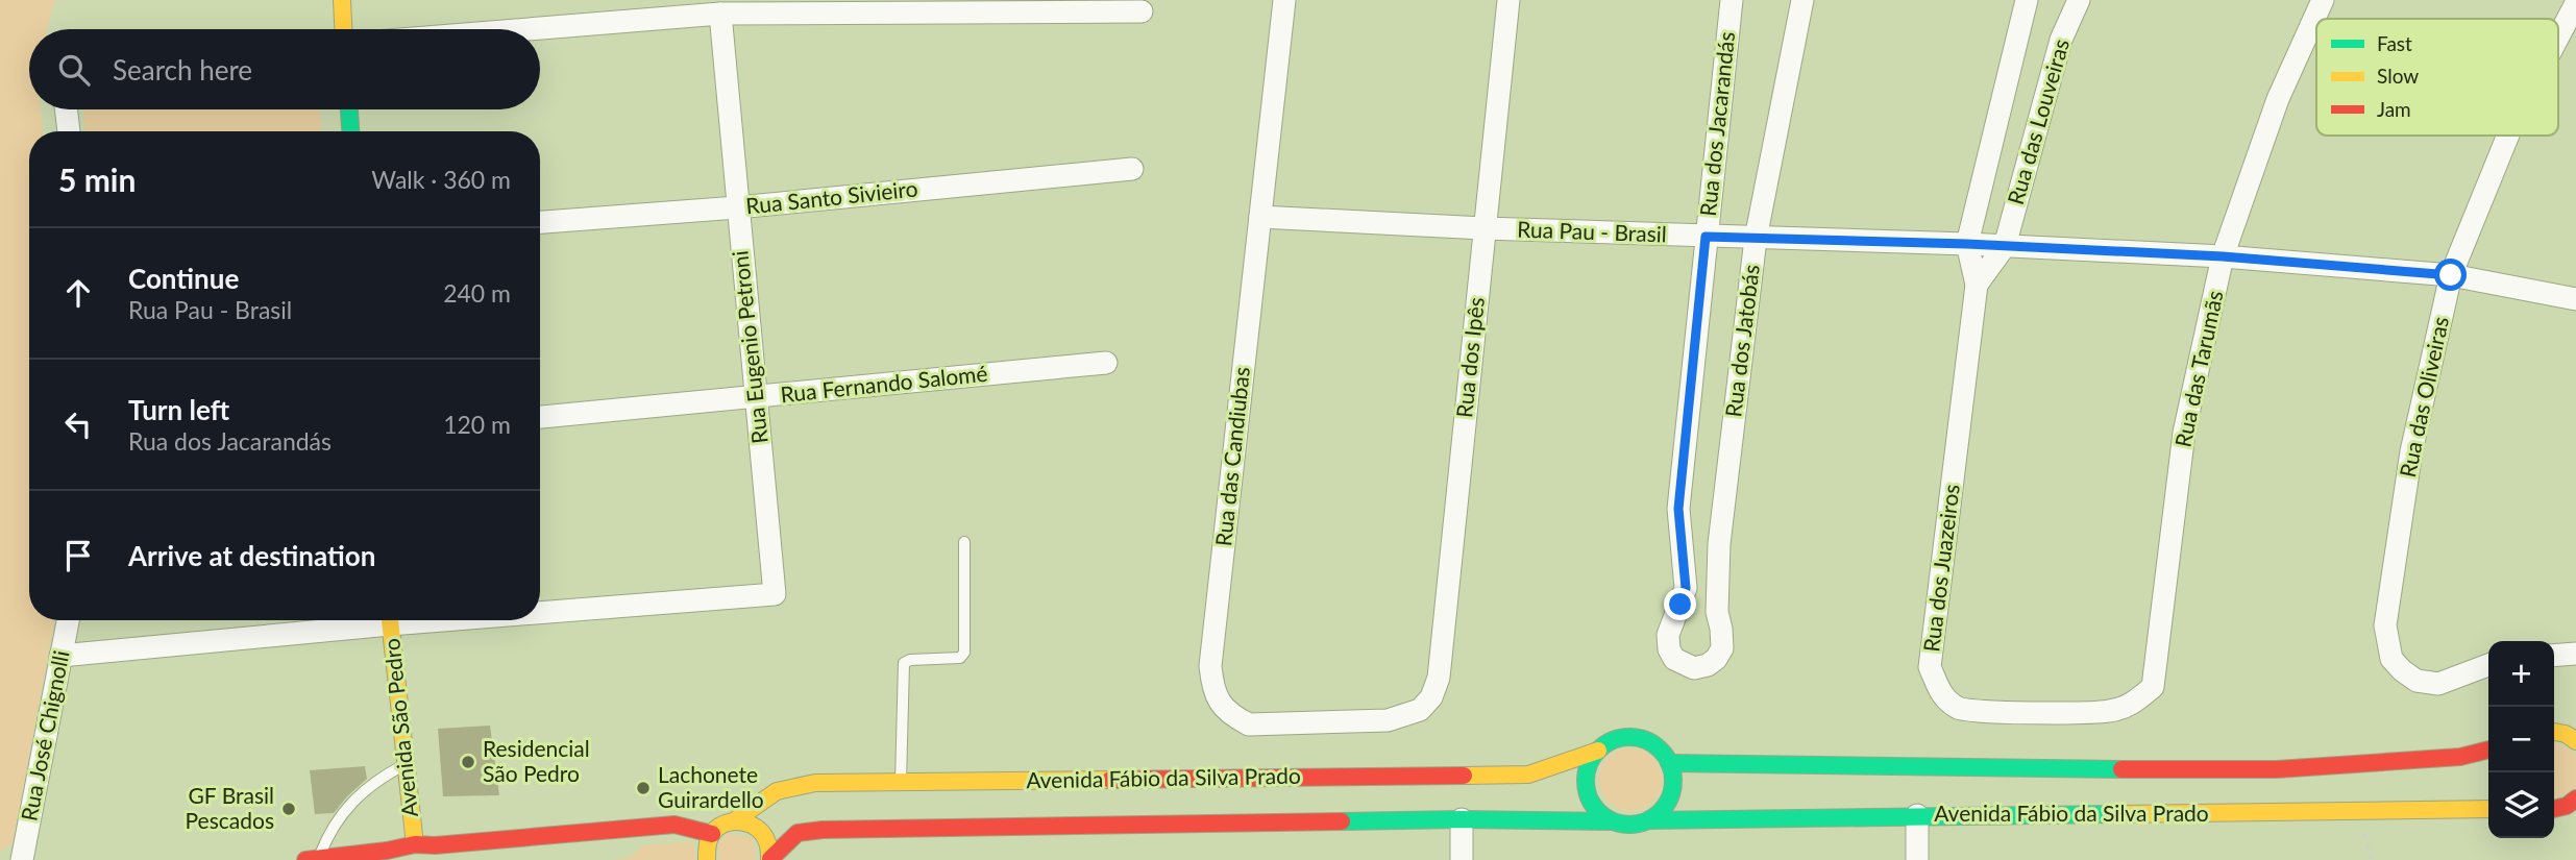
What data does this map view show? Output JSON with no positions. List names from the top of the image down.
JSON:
{
  "streets": {
    "main road": ["Avenida São Pedro", "Avenida Fábio da Silva Prado"],
    "street": [
      "Rua das Louveiras",
      "Rua dos Jacarandás",
      "Rua Santo Sivieiro",
      "Rua Pau - Brasil",
      "Rua dos Jatobás",
      "Rua Eugenio Petroni",
      "Rua dos Ipês",
      "Rua das Tarumãs",
      "Rua Fernando Salomé",
      "Rua das Oliveiras",
      "Rua das Candiubas",
      "Rua dos Juazeiros",
      "Rua José Chignolli"
    ]
  },
  "crossings": [
    ["Rua das Louveiras", "Rua Pau - Brasil"],
    ["Rua das Louveiras", "Rua dos Juazeiros"],
    ["Rua dos Jacarandás", "Rua Pau - Brasil"],
    ["Rua dos Jacarandás", "Rua dos Jatobás"],
    ["Rua Santo Sivieiro", "Rua Eugenio Petroni"],
    ["Rua Pau - Brasil", "Rua dos Jatobás"],
    ["Rua Pau - Brasil", "Rua dos Ipês"],
    ["Rua Pau - Brasil", "Rua das Tarumãs"],
    ["Rua Pau - Brasil", "Rua das Oliveiras"],
    ["Rua Pau - Brasil", "Rua das Candiubas"],
    ["Rua Pau - Brasil", "Rua dos Juazeiros"],
    ["Rua Eugenio Petroni", "Rua Fernando Salomé"],
    ["Rua dos Ipês", "Rua das Candiubas"],
    ["Rua das Tarumãs", "Rua dos Juazeiros"]
  ],
  "places": ["Residencial São Pedro", "Lachonete Guirardello", "GF Brasil Pescados"],
  "legend": ["Fast", "Slow", "Jam"],
  "page": {
    "search": "Search here",
    "heading": ["5 min", "Walk · 360 m"],
    "list": [
      ["Continue", "Rua Pau - Brasil", "240 m"],
      ["Turn left", "Rua dos Jacarandás", "120 m"],
      "Arrive at destination"
    ],
    "map_buttons": ["+", "−"]
  }
}
